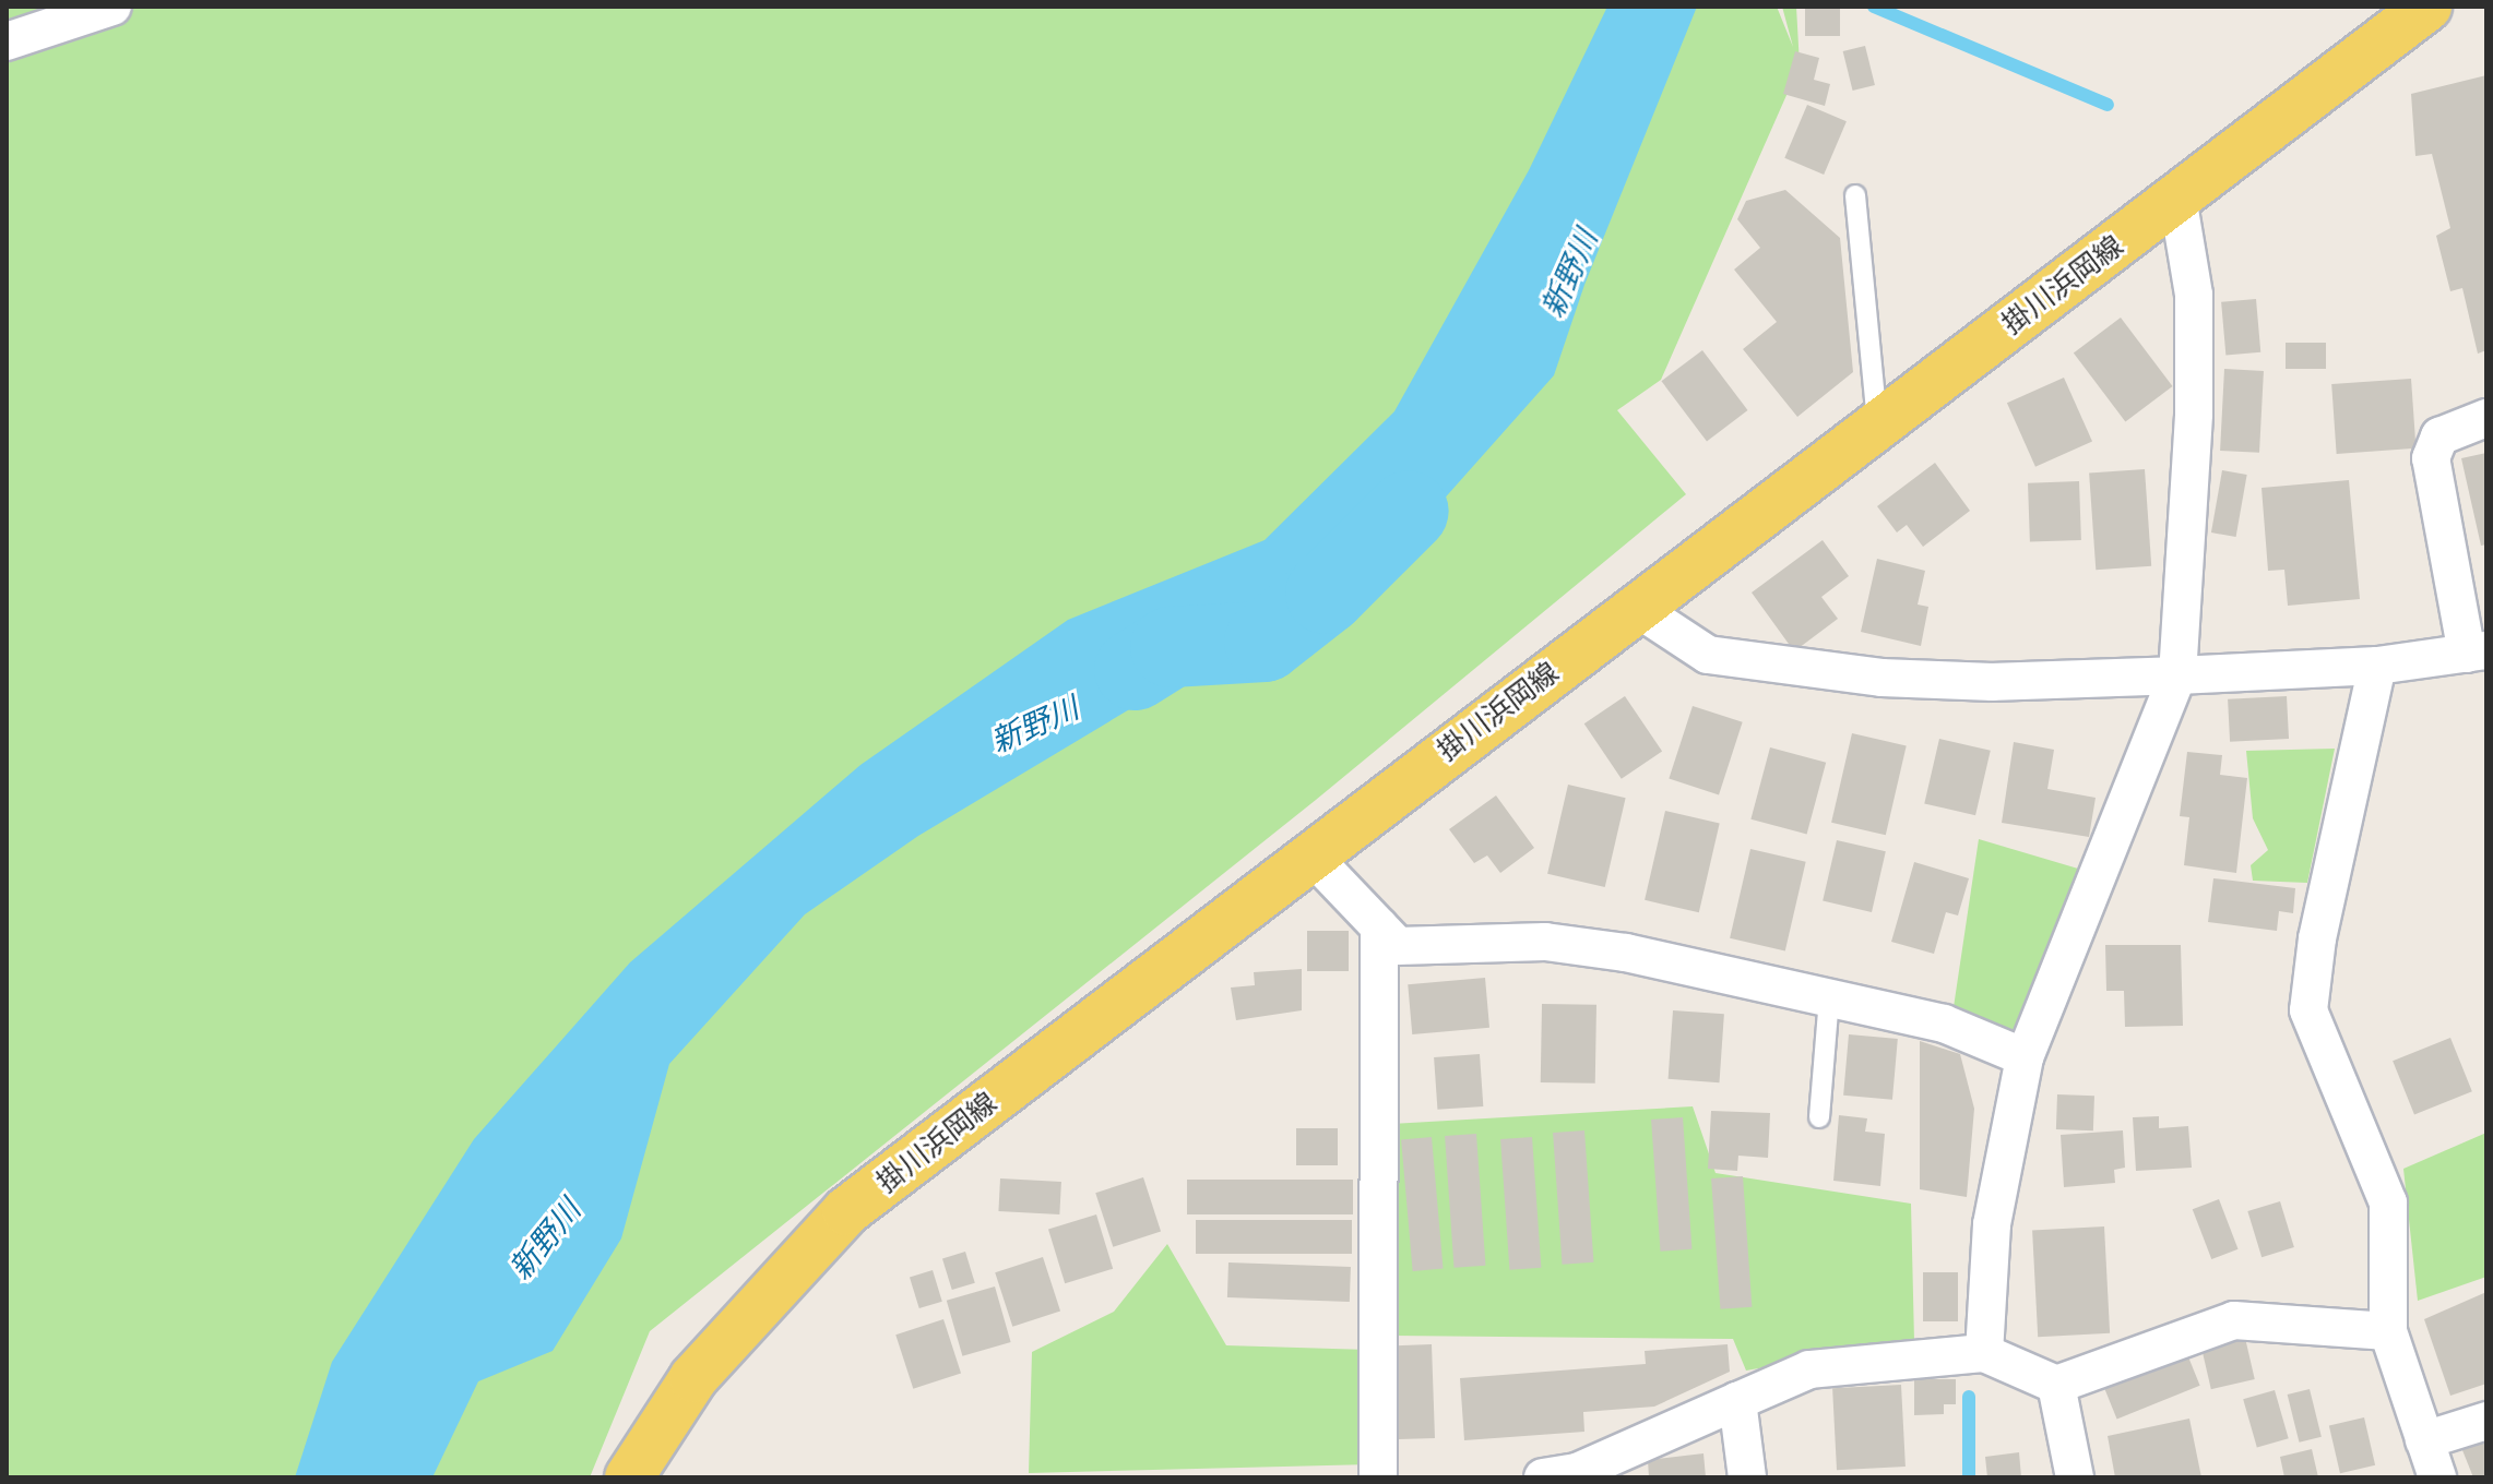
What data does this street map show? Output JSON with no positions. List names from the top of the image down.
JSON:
{
  "streets": {
    "main road": ["掛川浜岡線"]
  },
  "water": ["新野川"]
}
